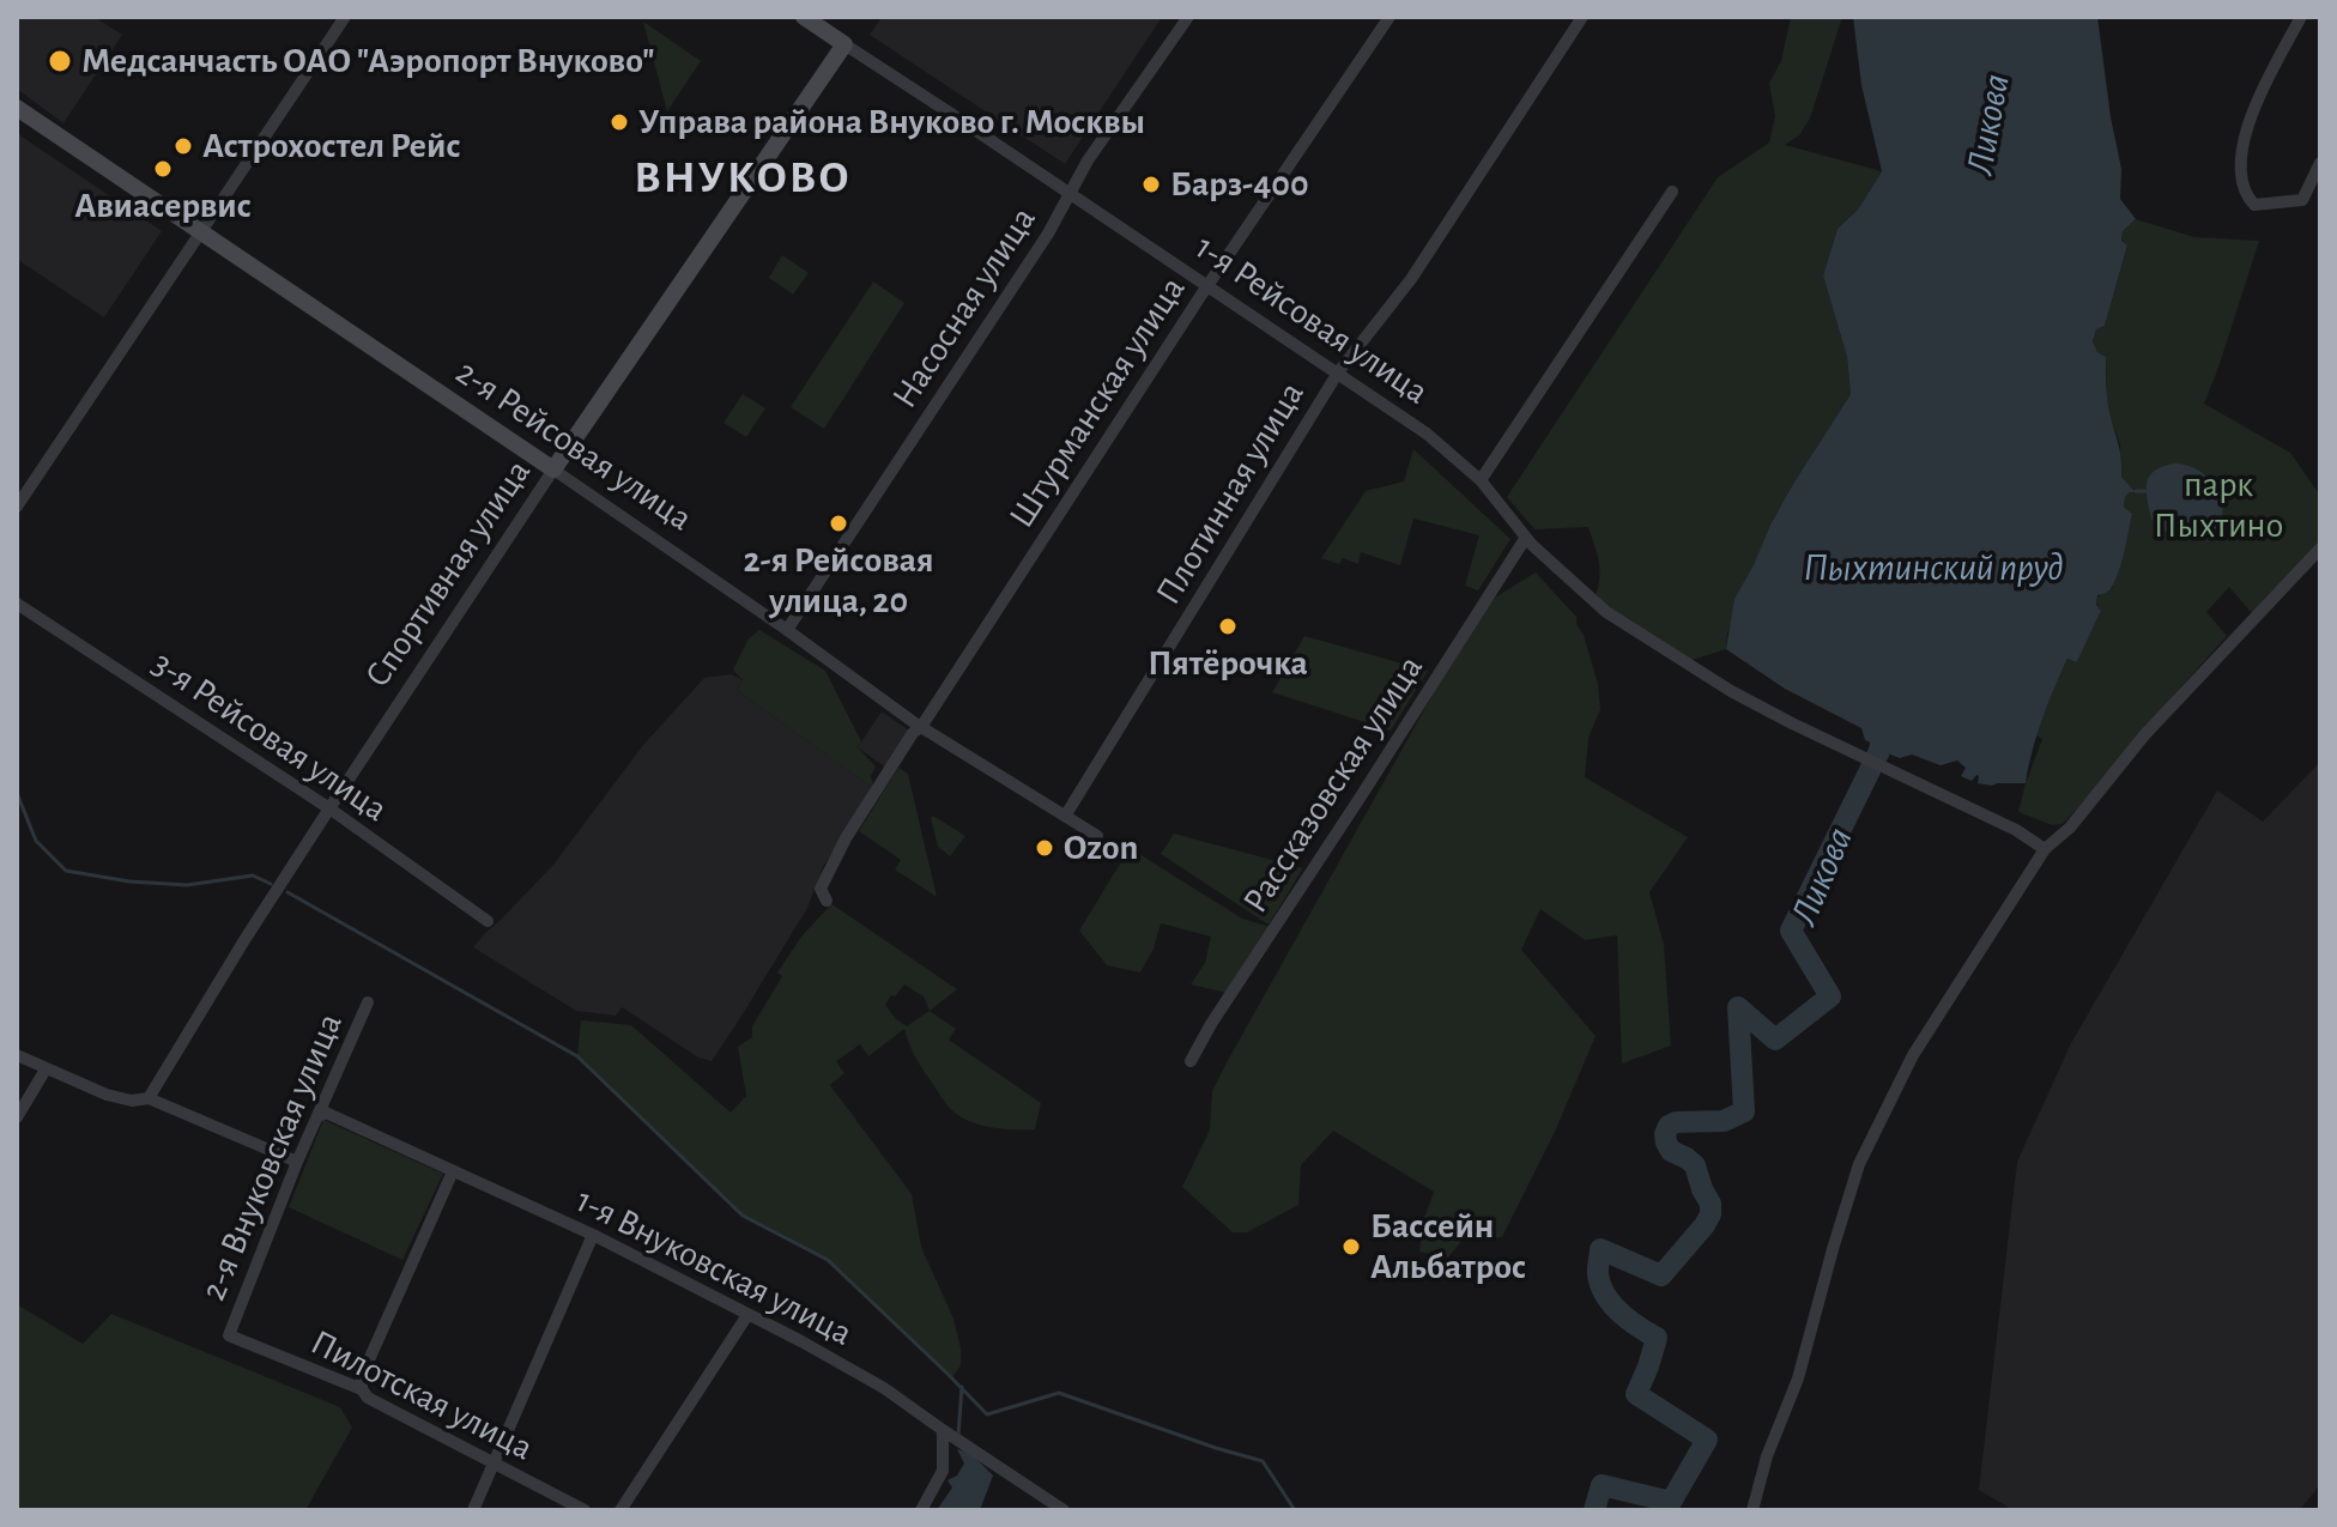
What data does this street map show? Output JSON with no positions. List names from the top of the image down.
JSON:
{
  "streets": {
    "street": [
      "Насосная улица",
      "1-я Рейсовая улица",
      "Штурманская улица",
      "2-я Рейсовая улица",
      "Плотинная улица",
      "Спортивная улица",
      "3-я Рейсовая улица",
      "Рассказовская улица",
      "2-я Внуковская улица",
      "1-я Внуковская улица",
      "Пилотская улица"
    ]
  },
  "crossings": [
    ["Насосная улица", "1-я Рейсовая улица"],
    ["Насосная улица", "2-я Рейсовая улица"],
    ["1-я Рейсовая улица", "Штурманская улица"],
    ["1-я Рейсовая улица", "Плотинная улица"],
    ["1-я Рейсовая улица", "Спортивная улица"],
    ["1-я Рейсовая улица", "Рассказовская улица"],
    ["Штурманская улица", "2-я Рейсовая улица"],
    ["2-я Рейсовая улица", "Плотинная улица"],
    ["2-я Рейсовая улица", "Спортивная улица"],
    ["Спортивная улица", "3-я Рейсовая улица"],
    ["2-я Внуковская улица", "1-я Внуковская улица"],
    ["2-я Внуковская улица", "Пилотская улица"]
  ],
  "districts": ["ВНУКОВО"],
  "water": ["Ликова", "Пыхтинский пруд"],
  "parks": ["парк Пыхтино"],
  "places": [
    "Медсанчасть ОАО \"Аэропорт Внуково\"",
    "Управа района Внуково г. Москвы",
    "Астрохостел Рейс",
    "Авиасервис",
    "Барз-400",
    "2-я Рейсовая улица, 20",
    "Пятёрочка",
    "Ozon",
    "Бассейн Альбатрос"
  ]
}
